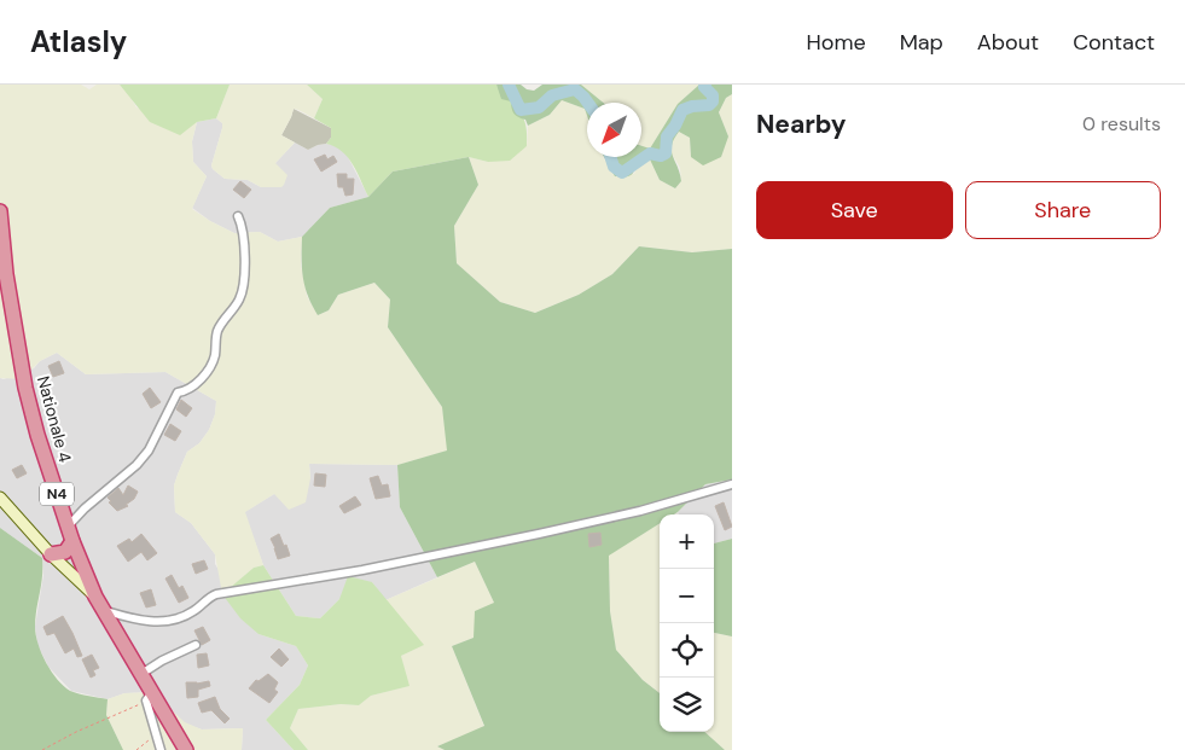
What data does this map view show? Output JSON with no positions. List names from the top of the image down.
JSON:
{
  "streets": {
    "highway": ["Nationale 4", "N4"]
  },
  "north": "bottom left",
  "page": {
    "header": "Atlasly",
    "nav": [
      "Home",
      "Map",
      "About",
      "Contact"
    ],
    "heading": ["Nearby", "0 results"],
    "buttons": ["Save", "Share"],
    "map_buttons": ["+", "−"]
  }
}
